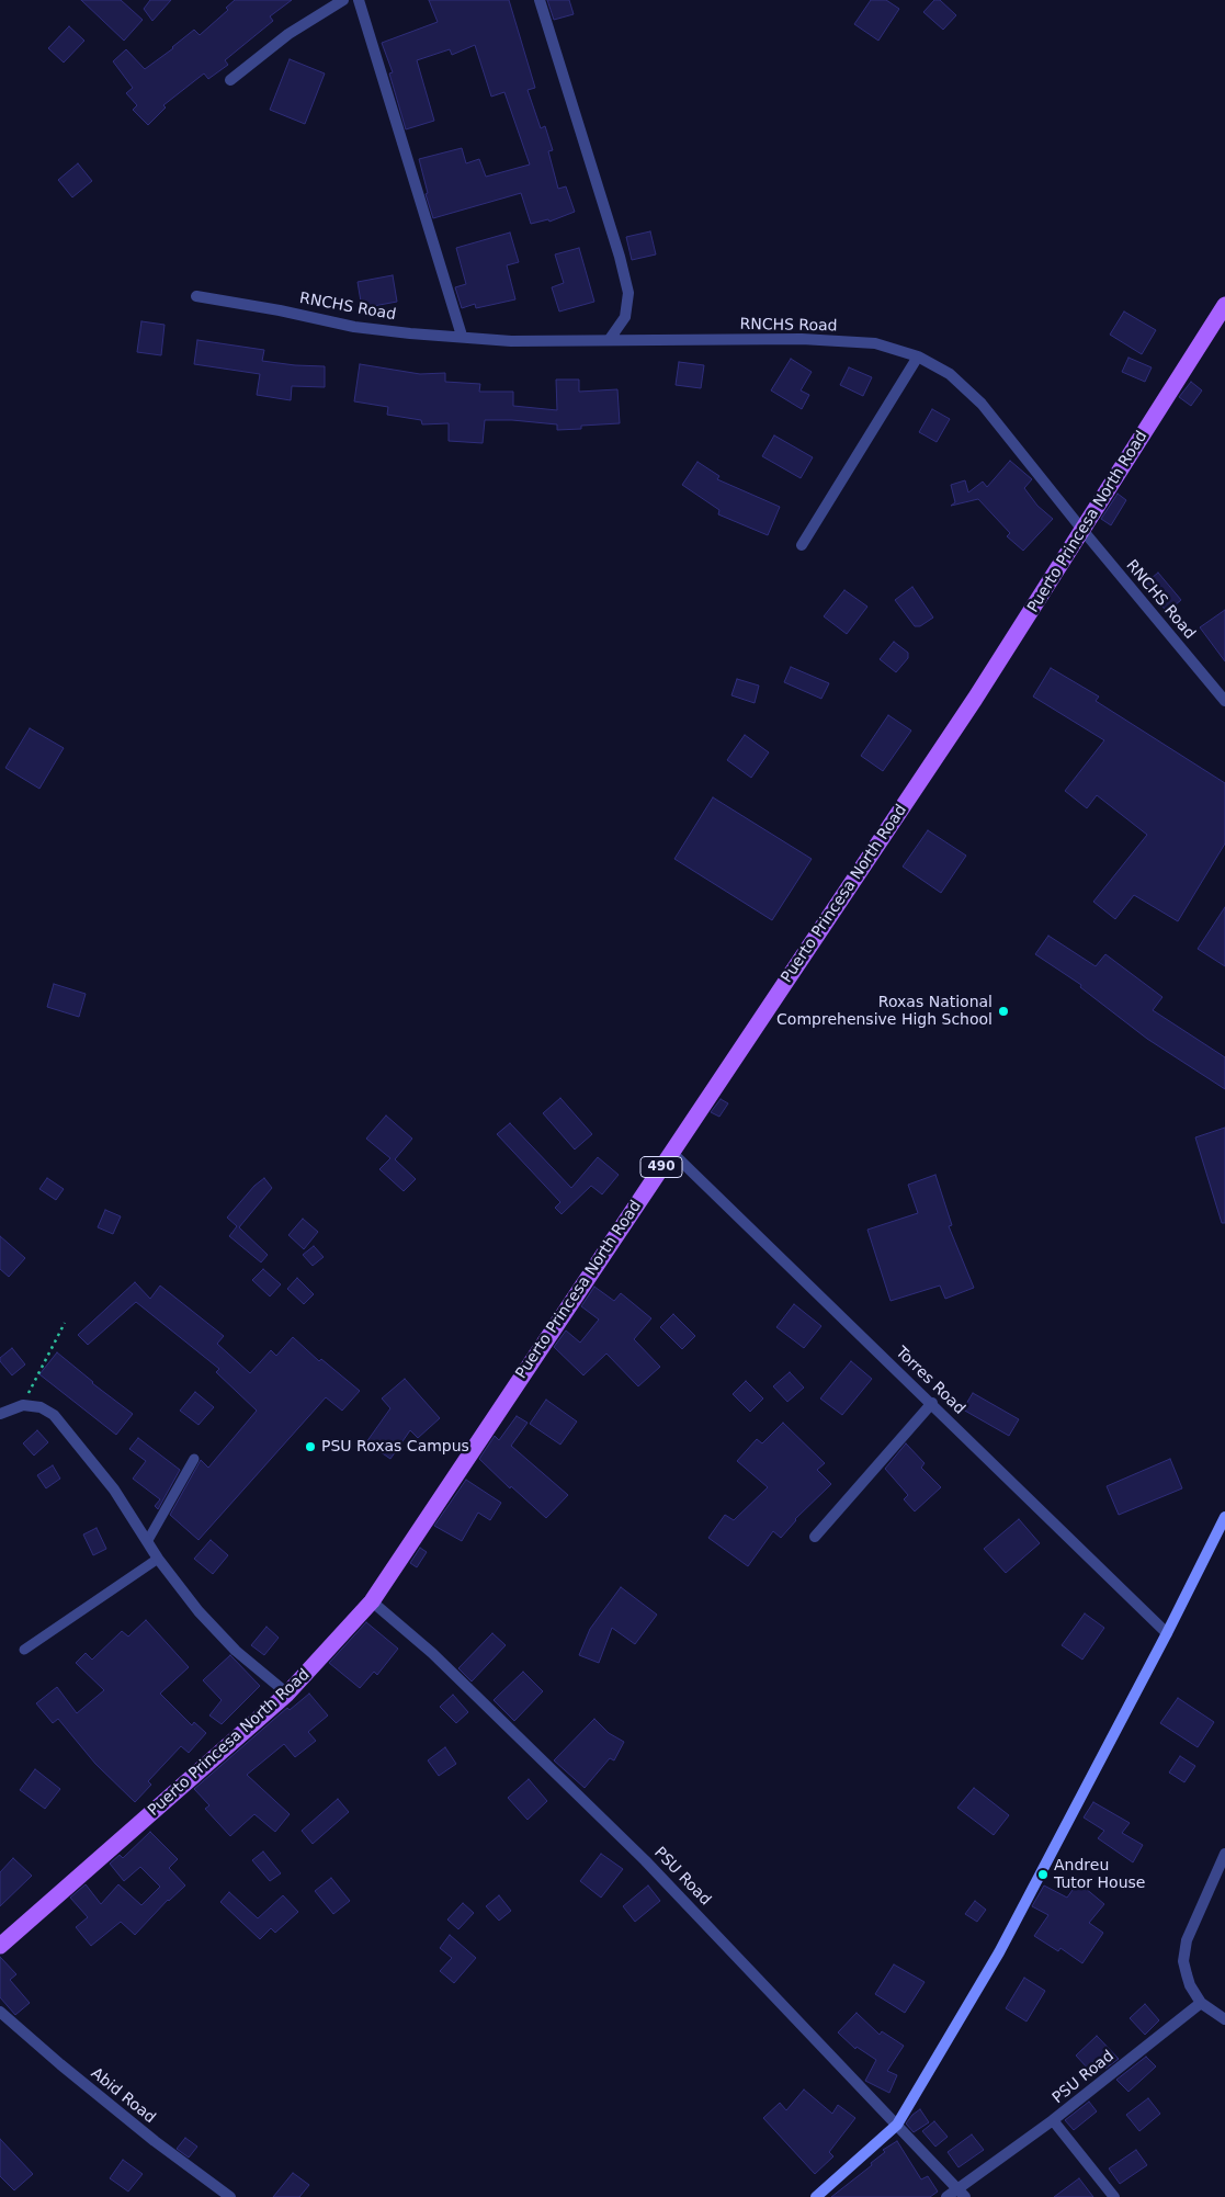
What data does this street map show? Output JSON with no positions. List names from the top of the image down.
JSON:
{
  "streets": {
    "main road": ["Puerto Princesa North Road", "490"],
    "street": [
      "RNCHS Road",
      "Torres Road",
      "PSU Road",
      "Abid Road"
    ]
  },
  "crossings": [
    ["RNCHS Road", "Puerto Princesa North Road"],
    ["Puerto Princesa North Road", "Torres Road"],
    ["Puerto Princesa North Road", "PSU Road"]
  ],
  "places": ["Roxas National Comprehensive High School", "PSU Roxas Campus", "Andreu Tutor House"]
}
